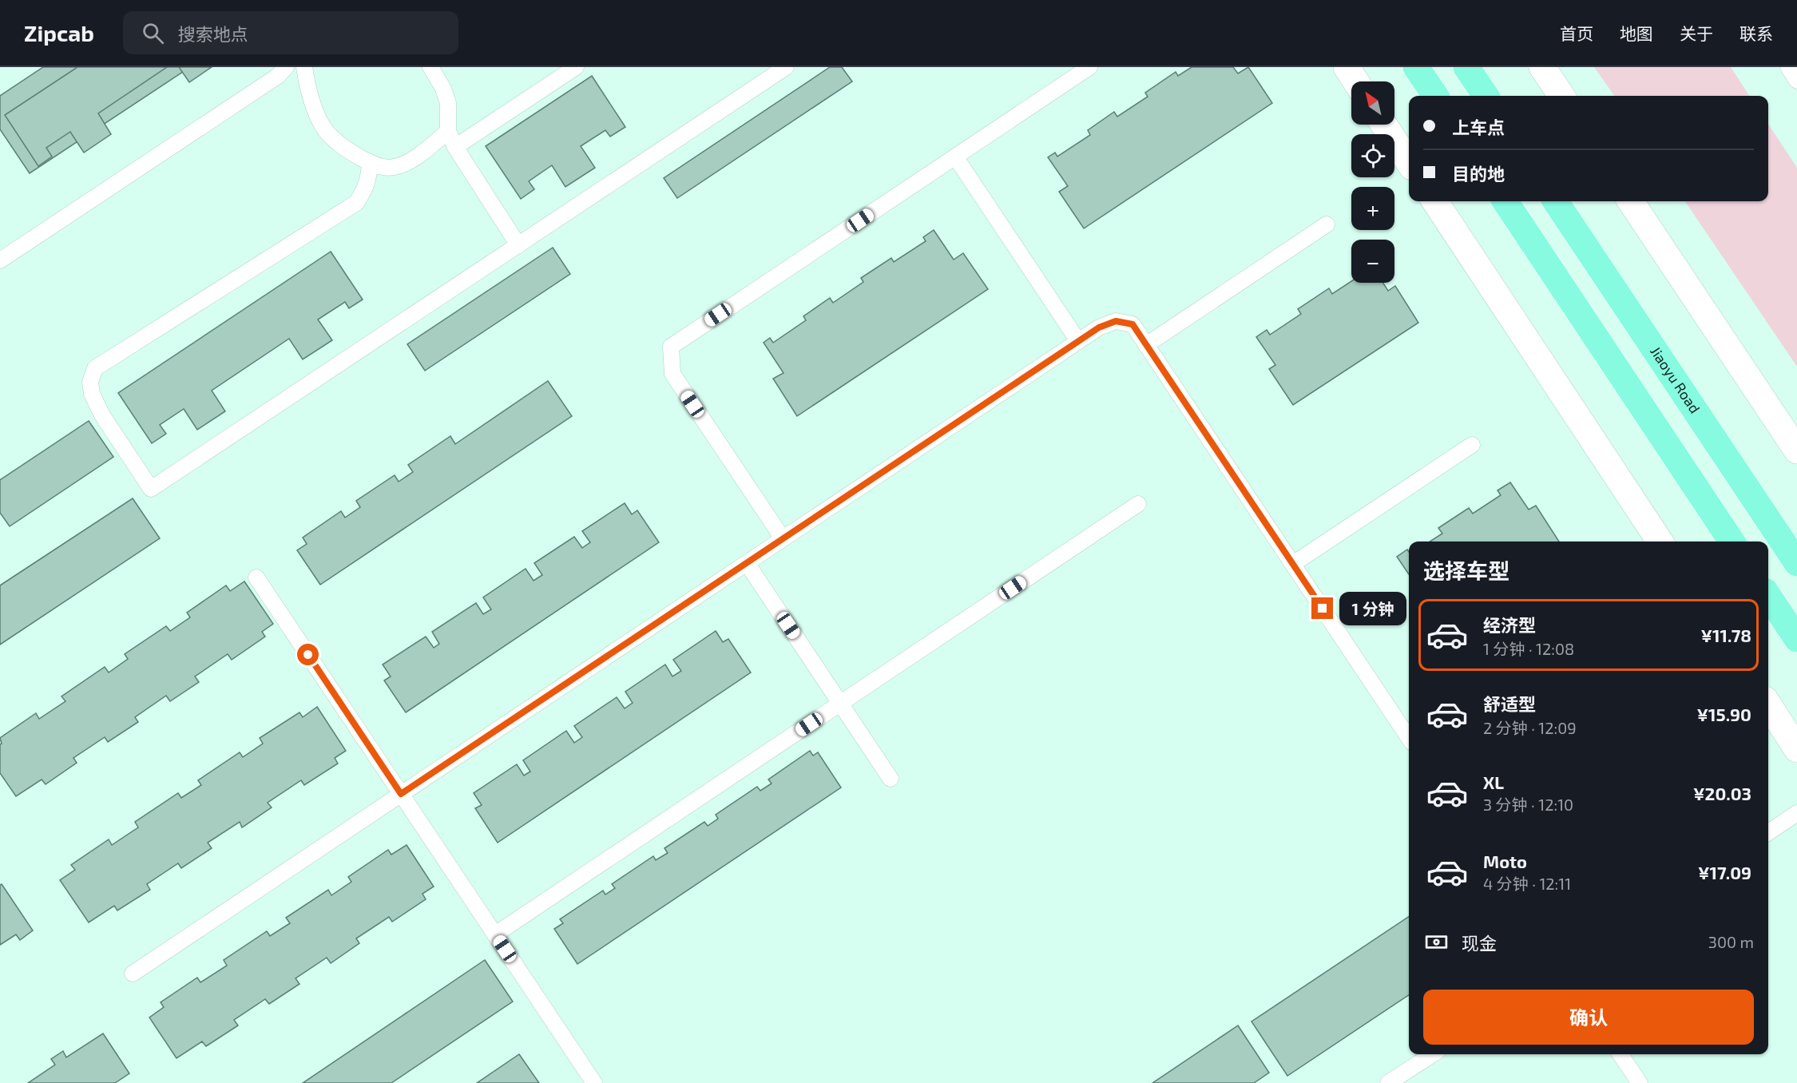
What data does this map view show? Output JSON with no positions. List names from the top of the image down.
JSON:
{
  "streets": {
    "main road": ["Jiaoyu Road"]
  },
  "north": "top left",
  "page": {
    "header": "Zipcab",
    "search": "搜索地点",
    "nav": [
      "首页",
      "地图",
      "关于",
      "联系"
    ],
    "map_buttons": ["+", "−"],
    "banner": ["上车点", "目的地"],
    "heading": "选择车型",
    "bubble": "1 分钟",
    "list": [
      {
        "name": "经济型",
        "note": "1 分钟 · 12:08",
        "value": "¥11.78"
      },
      {
        "name": "舒适型",
        "note": "2 分钟 · 12:09",
        "value": "¥15.90"
      },
      {
        "name": "XL",
        "note": "3 分钟 · 12:10",
        "value": "¥20.03"
      },
      {
        "name": "Moto",
        "note": "4 分钟 · 12:11",
        "value": "¥17.09"
      }
    ],
    "pay": ["现金", "300 m"],
    "buttons": "确认"
  }
}
